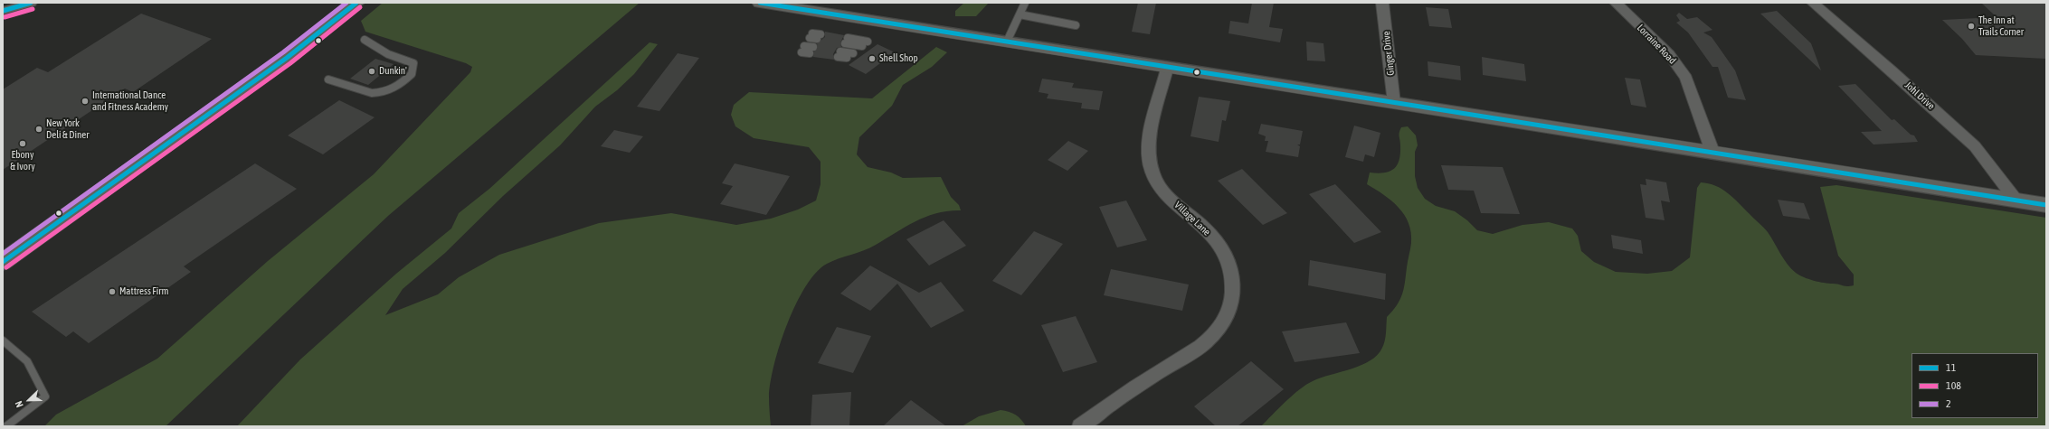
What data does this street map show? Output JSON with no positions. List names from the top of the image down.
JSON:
{
  "streets": {
    "street": [
      "Lorraine Road",
      "Ginger Drive",
      "Johl Drive",
      "Village Lane"
    ]
  },
  "places": [
    "The Inn at Trails Corner",
    "Shell Shop",
    "Dunkin'",
    "International Dance and Fitness Academy",
    "New York Deli & Diner",
    "Ebony & Ivory",
    "Mattress Firm"
  ],
  "lines": ["transit line 11", "transit line 2", "transit line 108"],
  "legend": ["11", "108", "2"],
  "north": "bottom left"
}
